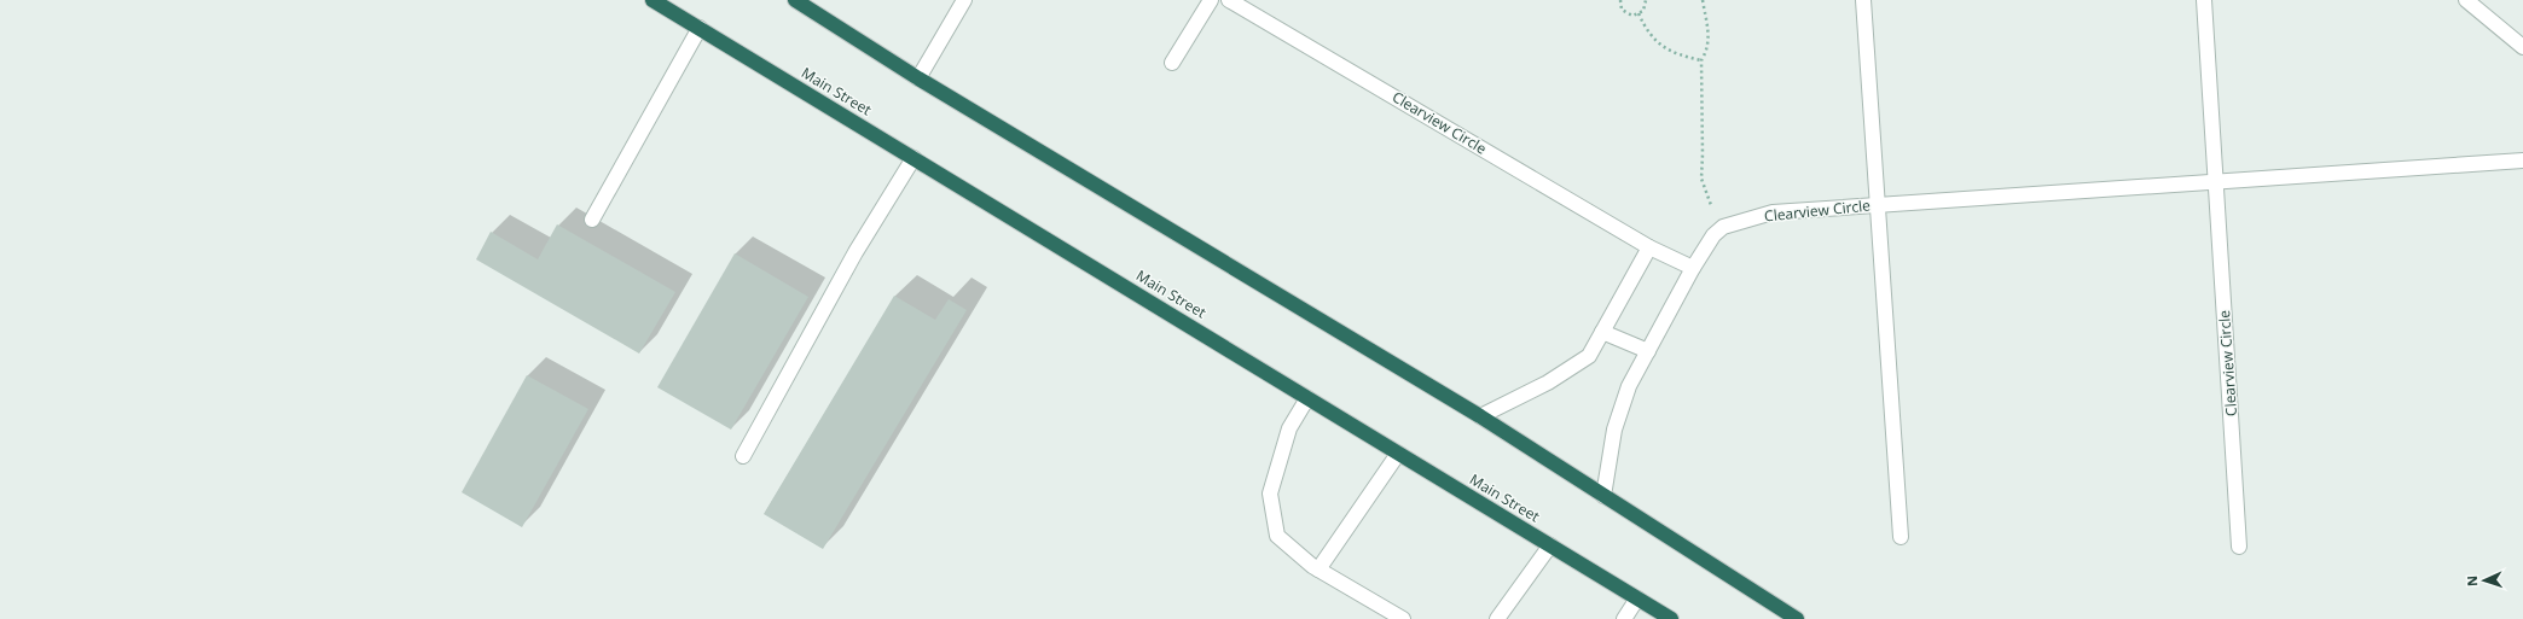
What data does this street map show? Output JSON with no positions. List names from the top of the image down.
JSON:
{
  "streets": {
    "highway": ["Main Street"],
    "street": ["Clearview Circle"]
  },
  "north": "left"
}
